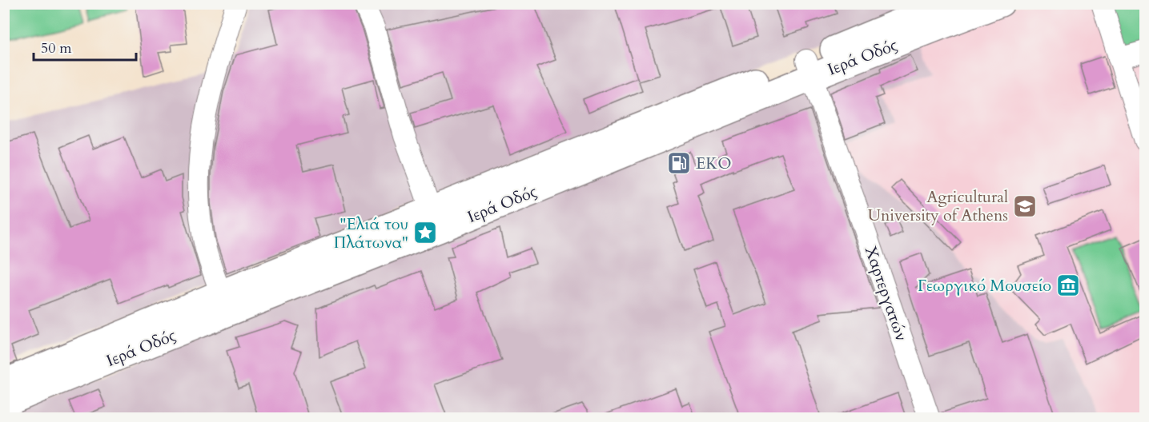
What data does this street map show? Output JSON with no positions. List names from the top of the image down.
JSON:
{
  "streets": {
    "main road": ["Ιερά Οδός"],
    "street": ["Χαρτεργατών"]
  },
  "crossings": [
    ["Ιερά Οδός", "Χαρτεργατών"]
  ],
  "places": {
    "fuel station": ["EKO"],
    "school or university": ["Agricultural University of Athens"],
    "place": ["\"Ελιά του Πλάτωνα\""],
    "museum": ["Γεωργικό Μουσείο"]
  },
  "scale_bar": "50 m"
}
